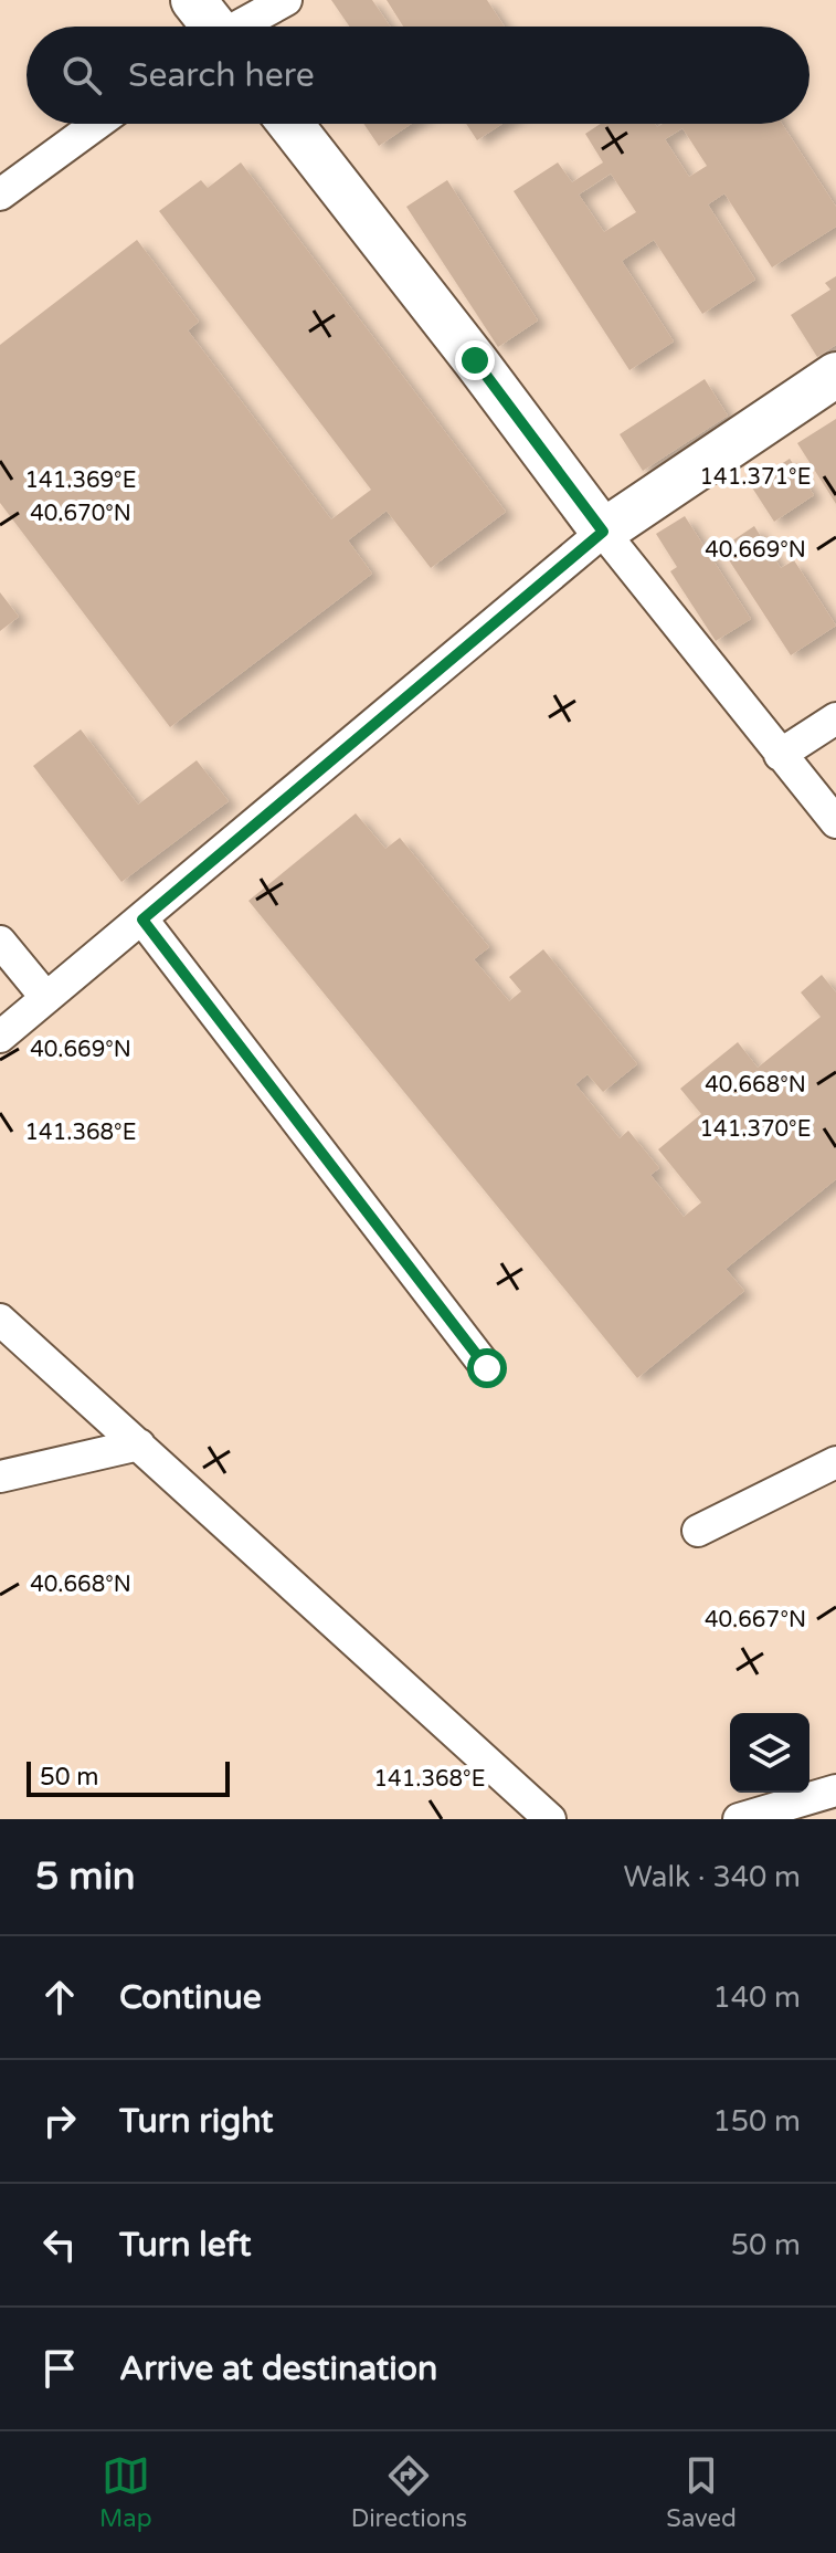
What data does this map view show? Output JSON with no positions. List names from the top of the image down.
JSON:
{
  "scale_bar": "50 m",
  "page": {
    "search": "Search here",
    "scale": "50 m",
    "heading": ["5 min", "Walk · 340 m"],
    "list": [
      ["Continue", "140 m"],
      ["Turn right", "150 m"],
      ["Turn left", "50 m"],
      "Arrive at destination"
    ],
    "nav": ["Map", "Directions", "Saved"]
  },
  "coordinates": [
    "141.371°E",
    "141.369°E",
    "40.670°N",
    "40.669°N",
    "40.668°N",
    "141.370°E",
    "141.368°E",
    "40.667°N"
  ]
}
